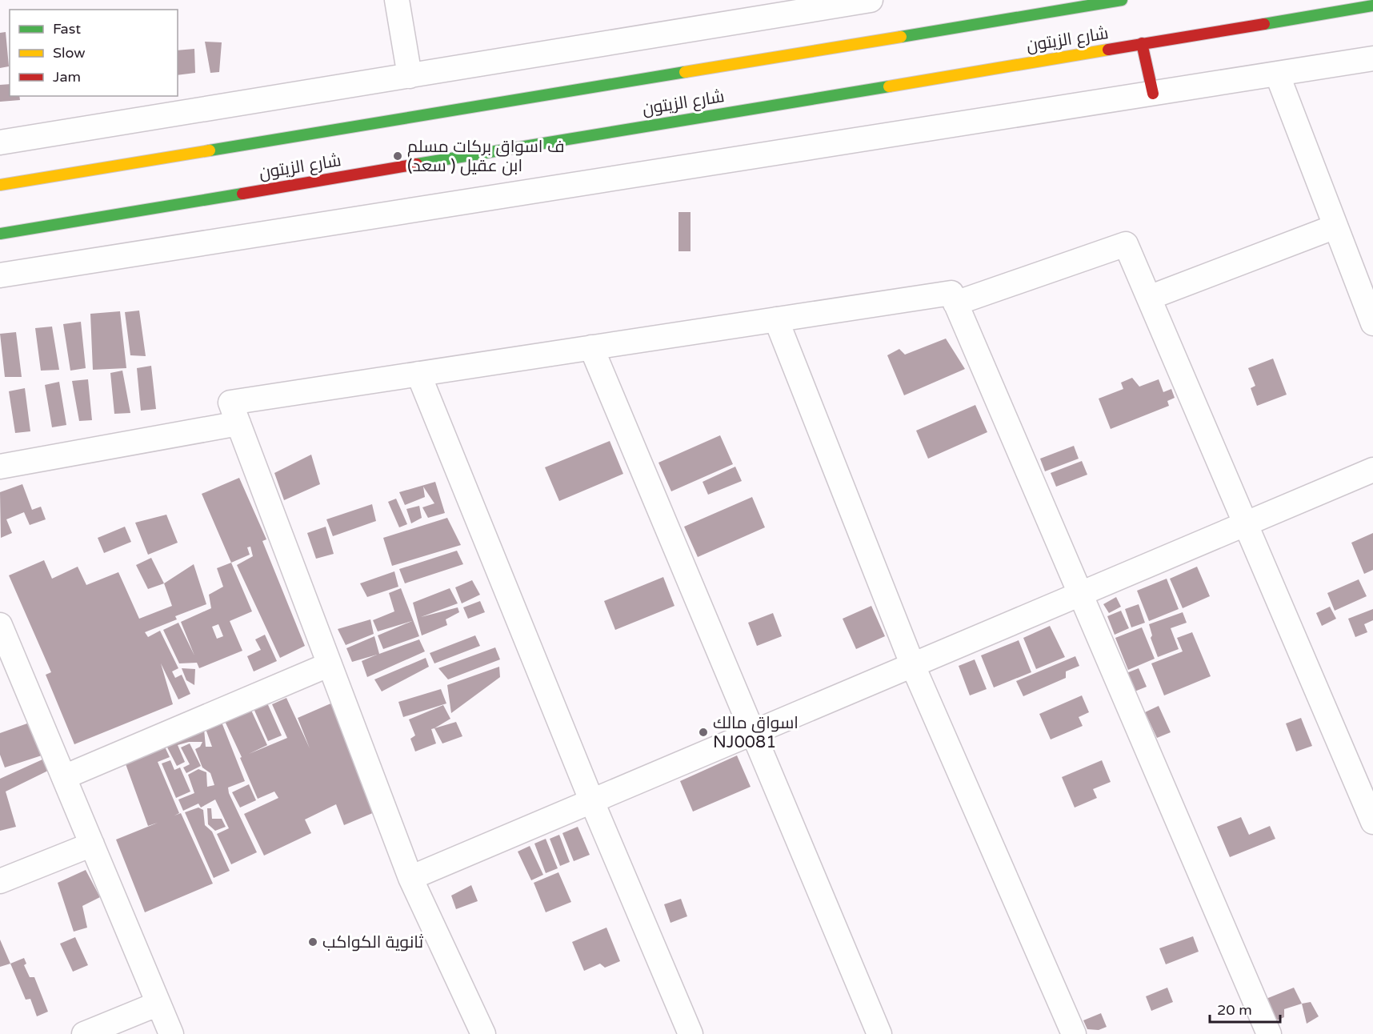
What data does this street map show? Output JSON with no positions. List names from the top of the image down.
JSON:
{
  "streets": {
    "main road": ["شارع الزيتون"]
  },
  "places": ["ف اسواق بركات مسلم ابن عقيل ( سعد)", "اسواق مالك NJ0081", "ثانوية الكواكب"],
  "legend": ["Fast", "Slow", "Jam"],
  "scale_bar": "20 m"
}
